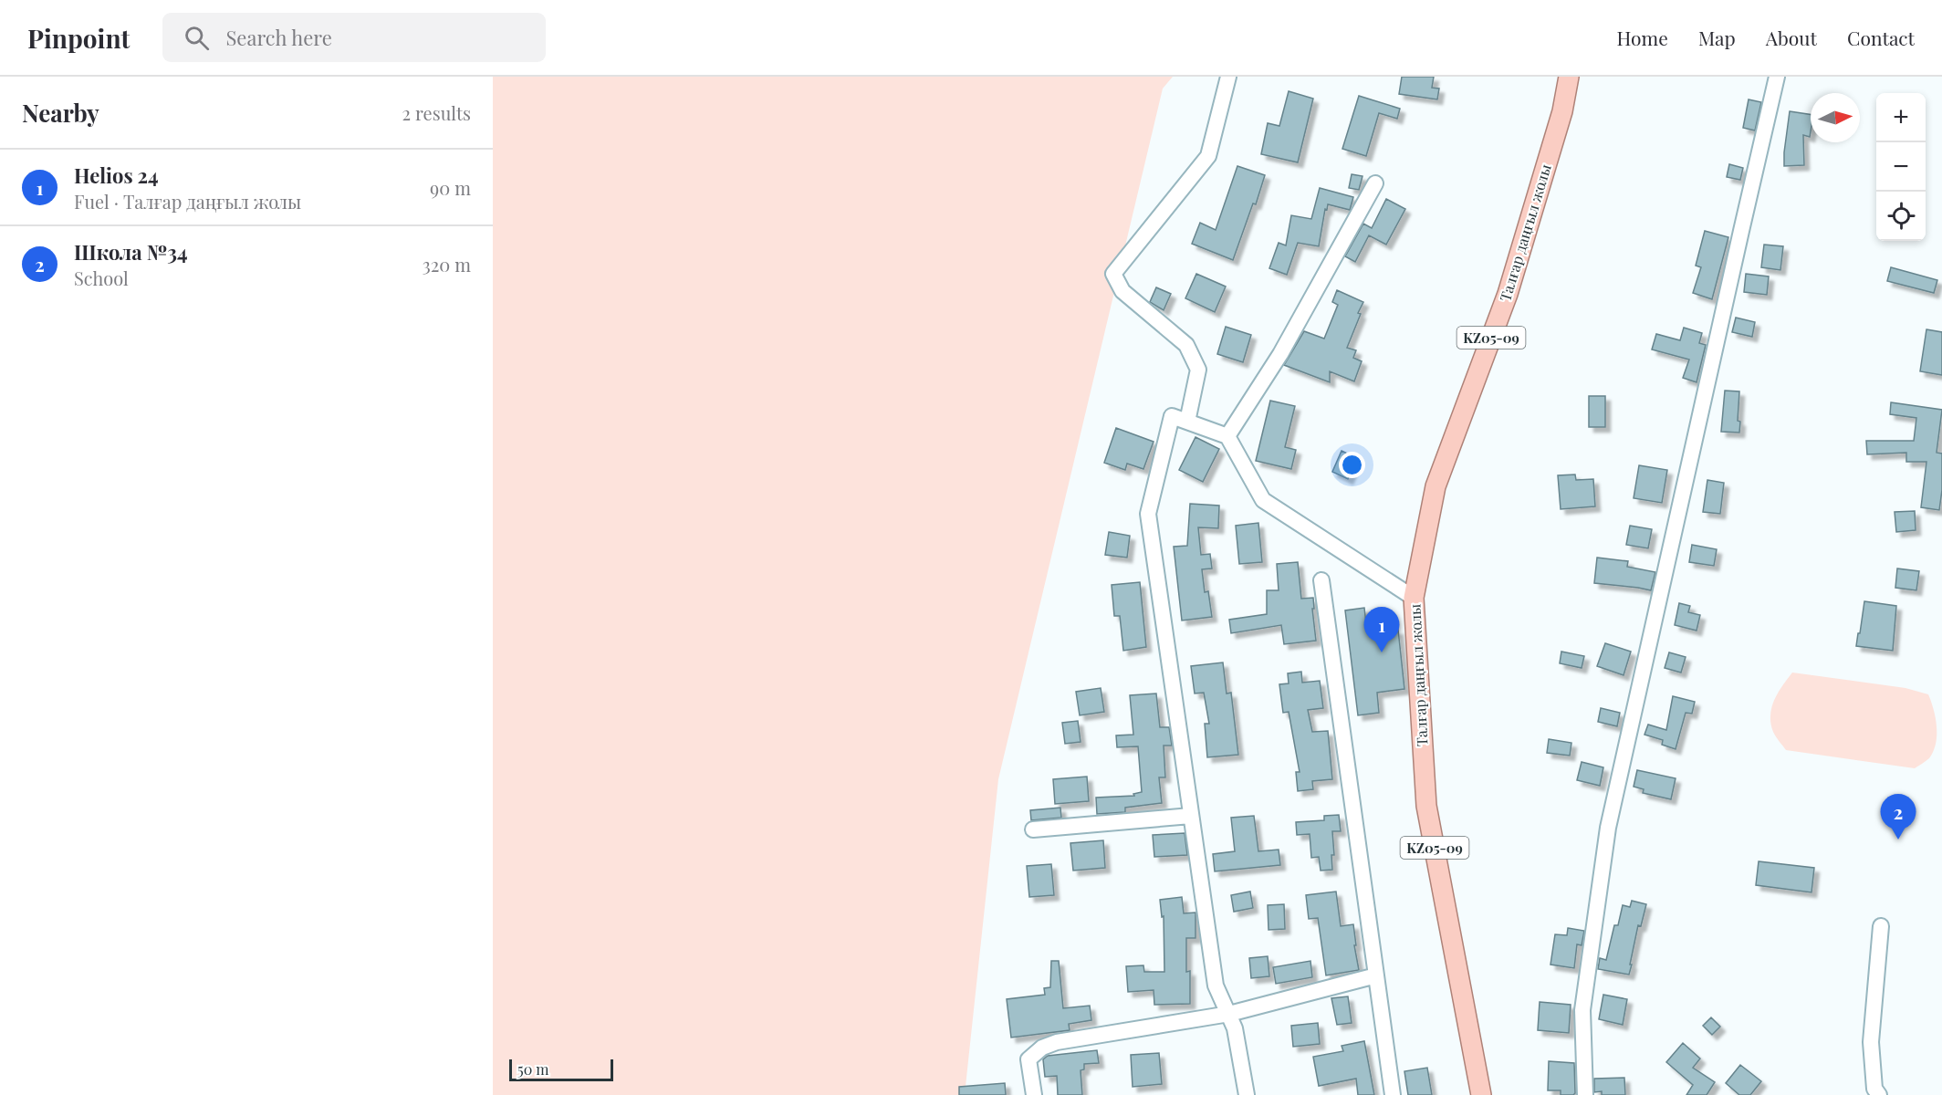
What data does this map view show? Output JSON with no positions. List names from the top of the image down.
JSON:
{
  "streets": {
    "main road": ["Талғар даңғыл жолы", "KZ05-09"]
  },
  "scale_bar": "50 m",
  "north": "right",
  "page": {
    "header": "Pinpoint",
    "search": "Search here",
    "nav": [
      "Home",
      "Map",
      "About",
      "Contact"
    ],
    "heading": ["Nearby", "2 results"],
    "map_buttons": ["+", "−"],
    "list": [
      {
        "mark": "1",
        "name": "Helios 24",
        "note": "Fuel · Талғар даңғыл жолы",
        "value": "90 m"
      },
      {
        "mark": "2",
        "name": "Школа №34",
        "note": "School",
        "value": "320 m"
      }
    ],
    "pins": ["1", "2"],
    "scale": "50 m"
  }
}
